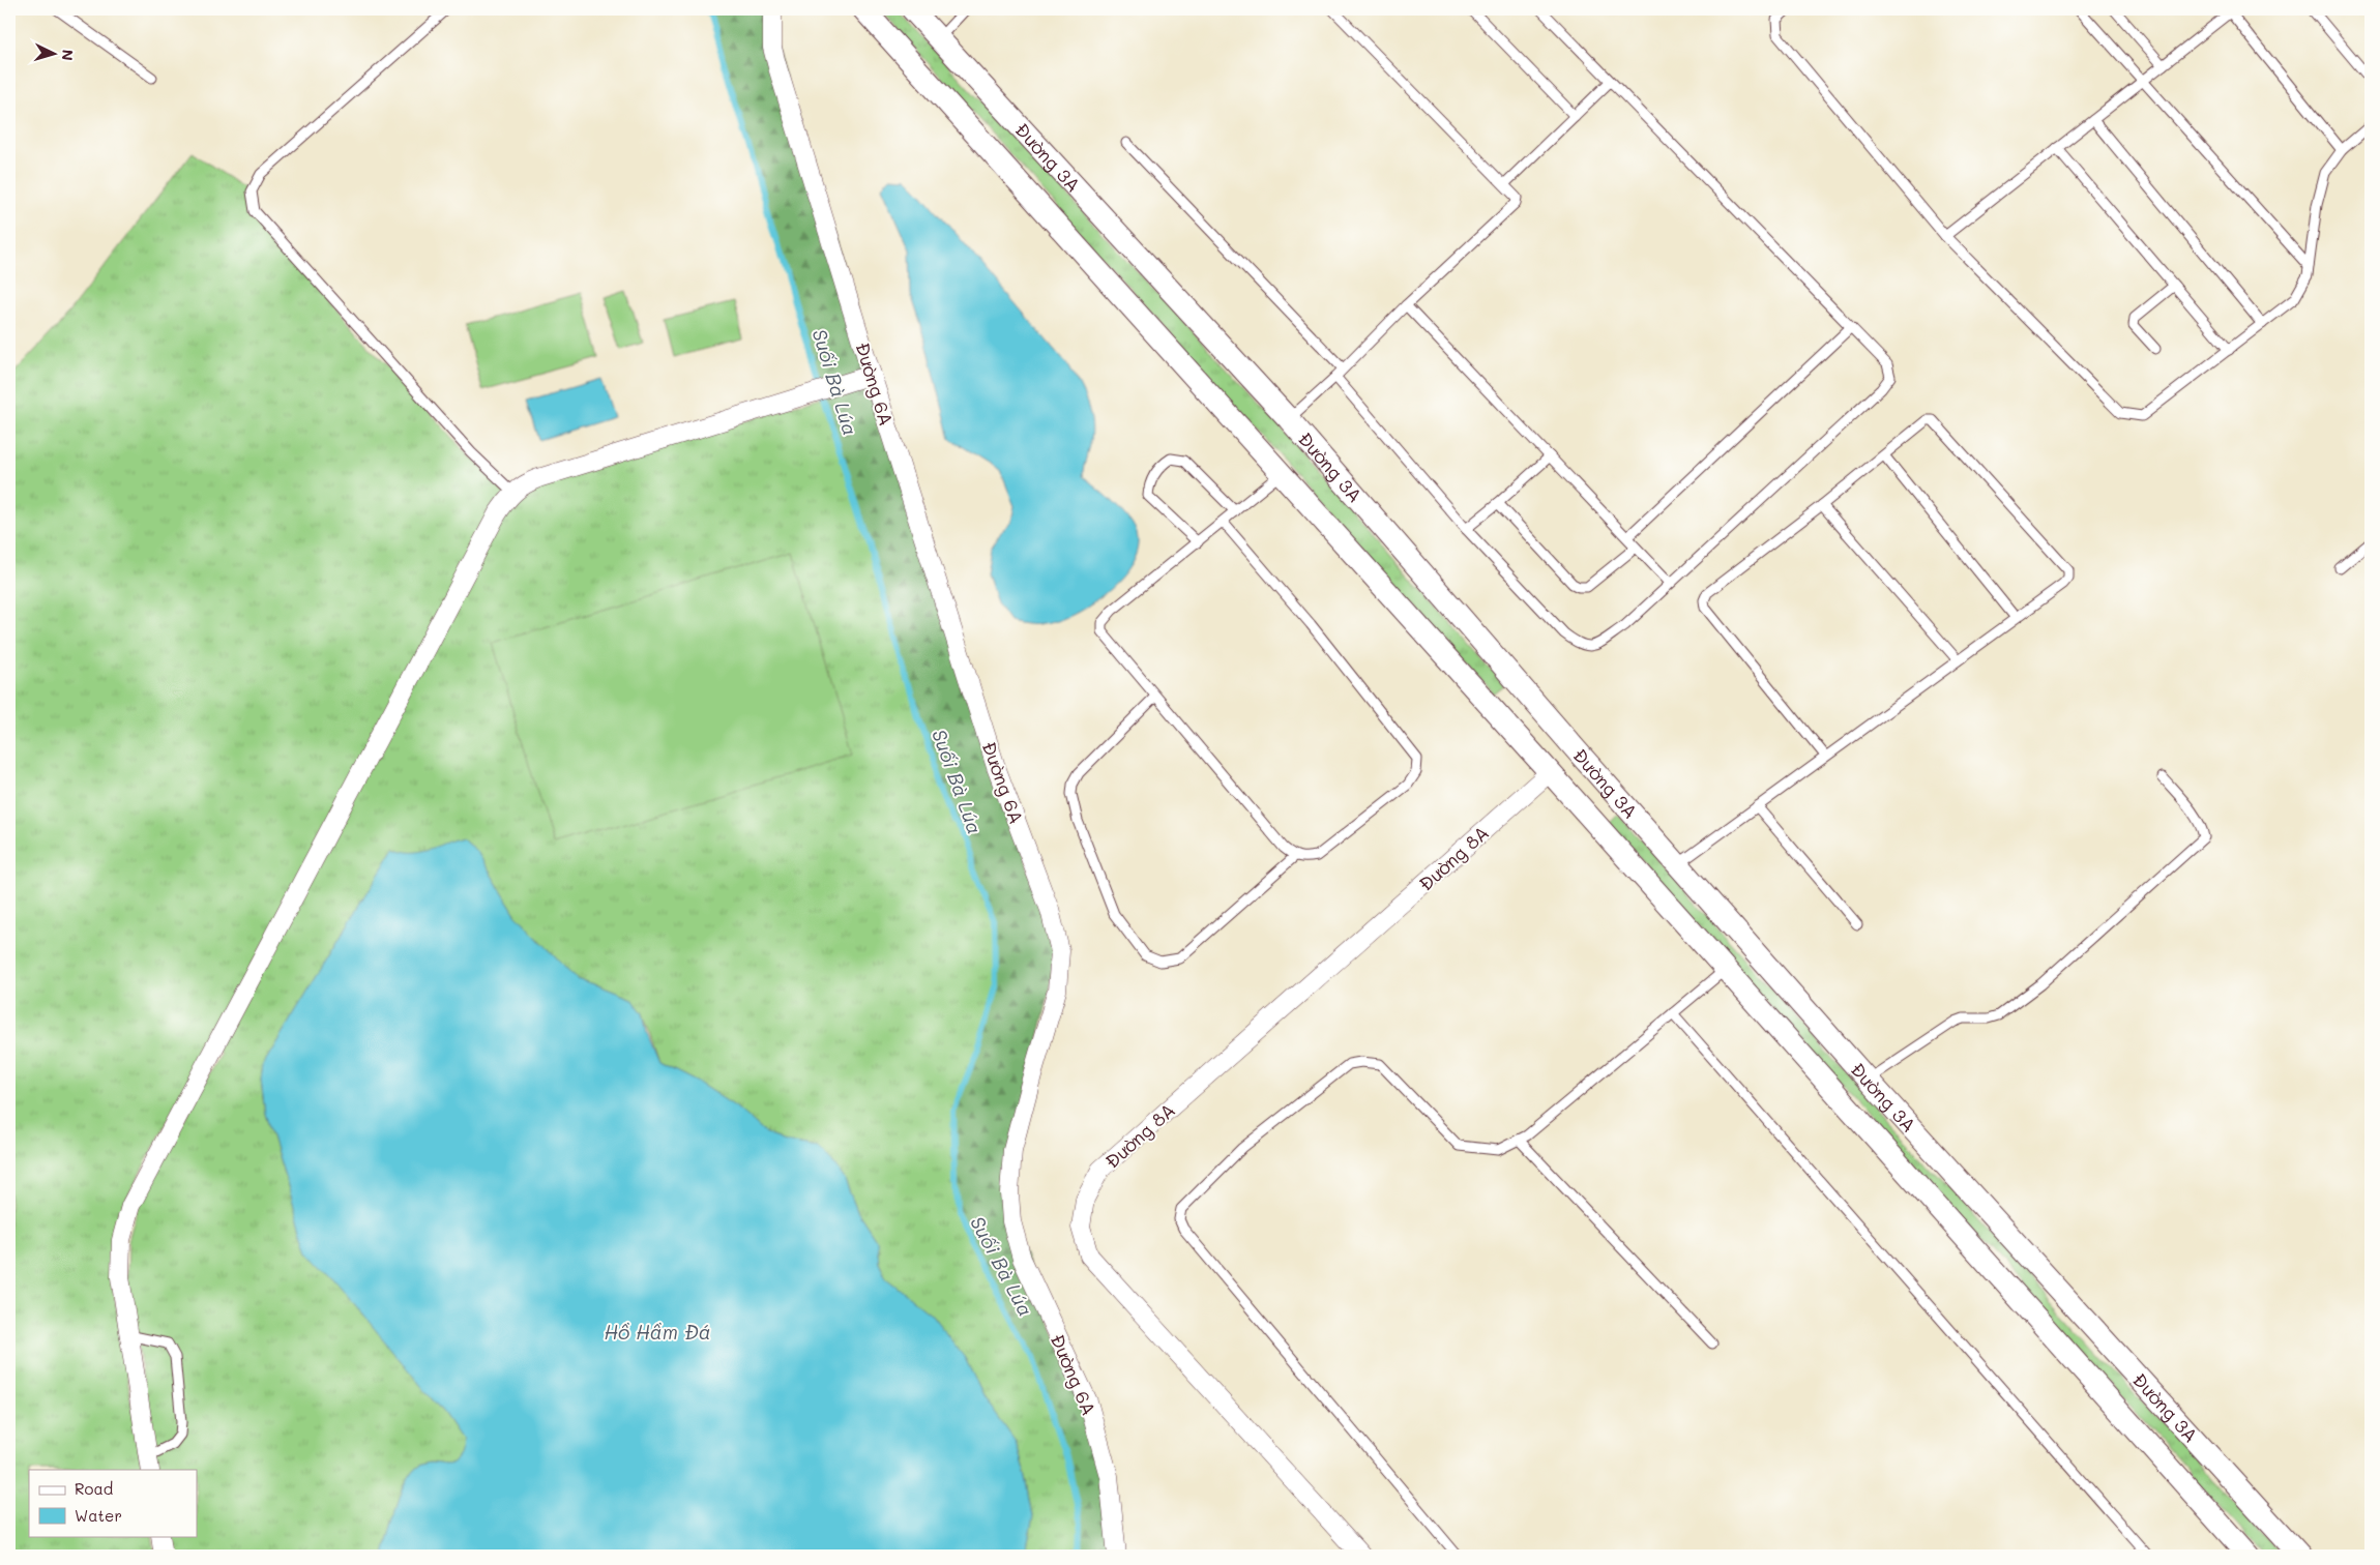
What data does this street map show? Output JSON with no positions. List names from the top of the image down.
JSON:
{
  "streets": {
    "street": ["Đường 3A", "Đường 6A", "Đường 8A"]
  },
  "crossings": [
    ["Đường 3A", "Đường 8A"]
  ],
  "water": ["Suối Bà Lúa", "Hồ Hầm Đá"],
  "legend": ["Road", "Water"],
  "north": "right"
}
